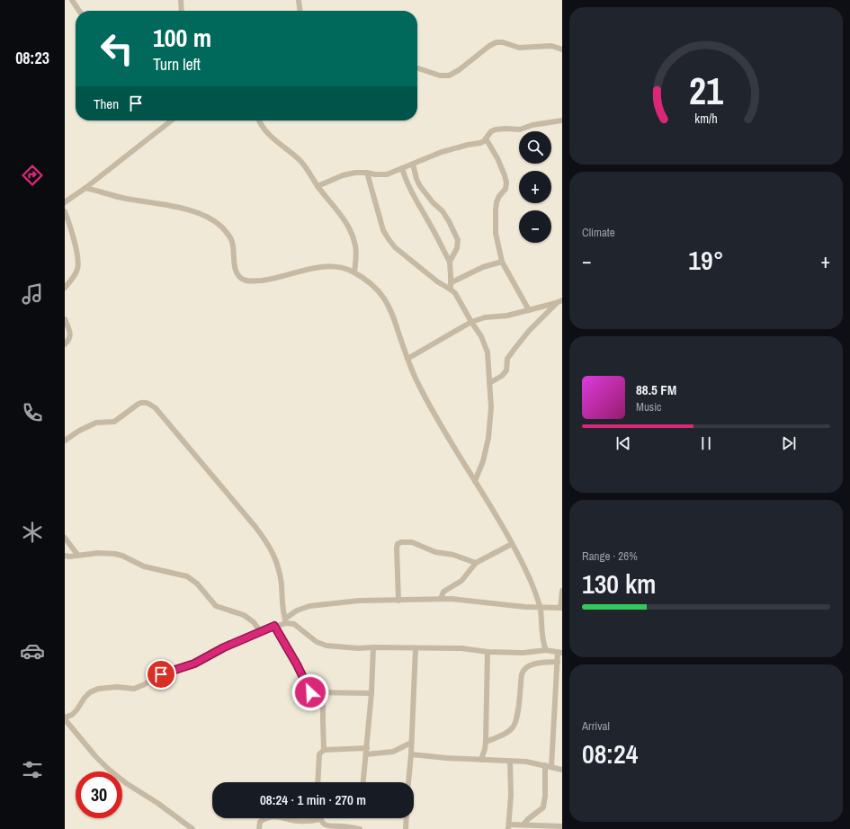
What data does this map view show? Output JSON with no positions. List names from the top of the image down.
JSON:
{
  "page": {
    "tabs": "08:23",
    "turn": ["100 m", "Turn left"],
    "then": "Then",
    "map_buttons": ["+", "−"],
    "tile": [
      "Climate",
      ["Range · 26%", "130 km"],
      ["Arrival", "08:24"]
    ],
    "heat": ["−", "19°", "+"],
    "song": ["88.5 FM", "Music"],
    "limit": "30",
    "trip": "08:24 · 1 min · 270 m",
    "gauge": ["21", "km/h"]
  }
}
